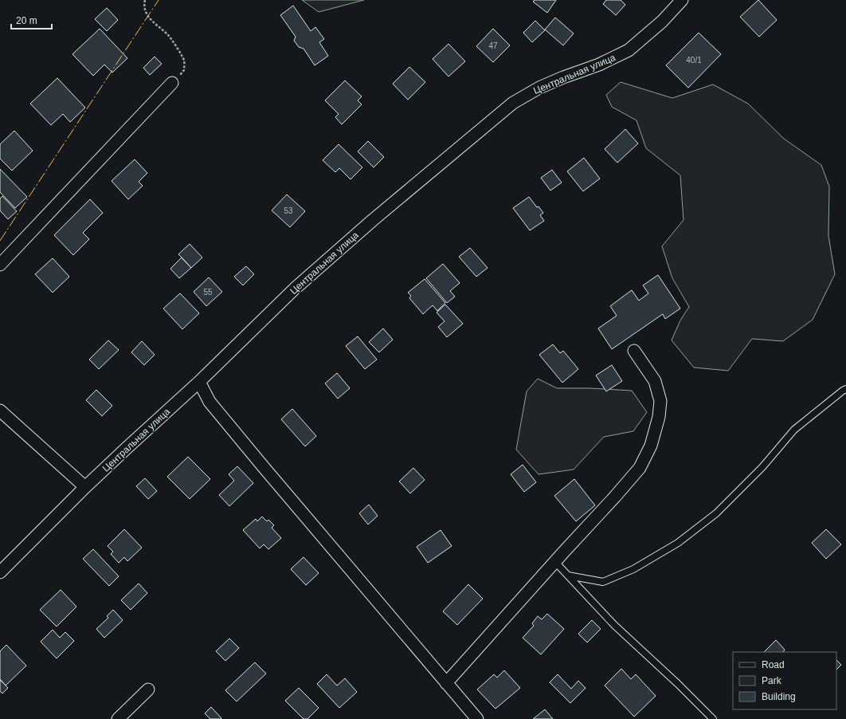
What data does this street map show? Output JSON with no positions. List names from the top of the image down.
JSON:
{
  "streets": {
    "street": ["Центральная улица"]
  },
  "house_numbers": [
    "47",
    "40/1",
    "53",
    "55"
  ],
  "legend": ["Road", "Park", "Building"],
  "scale_bar": "20 m"
}
